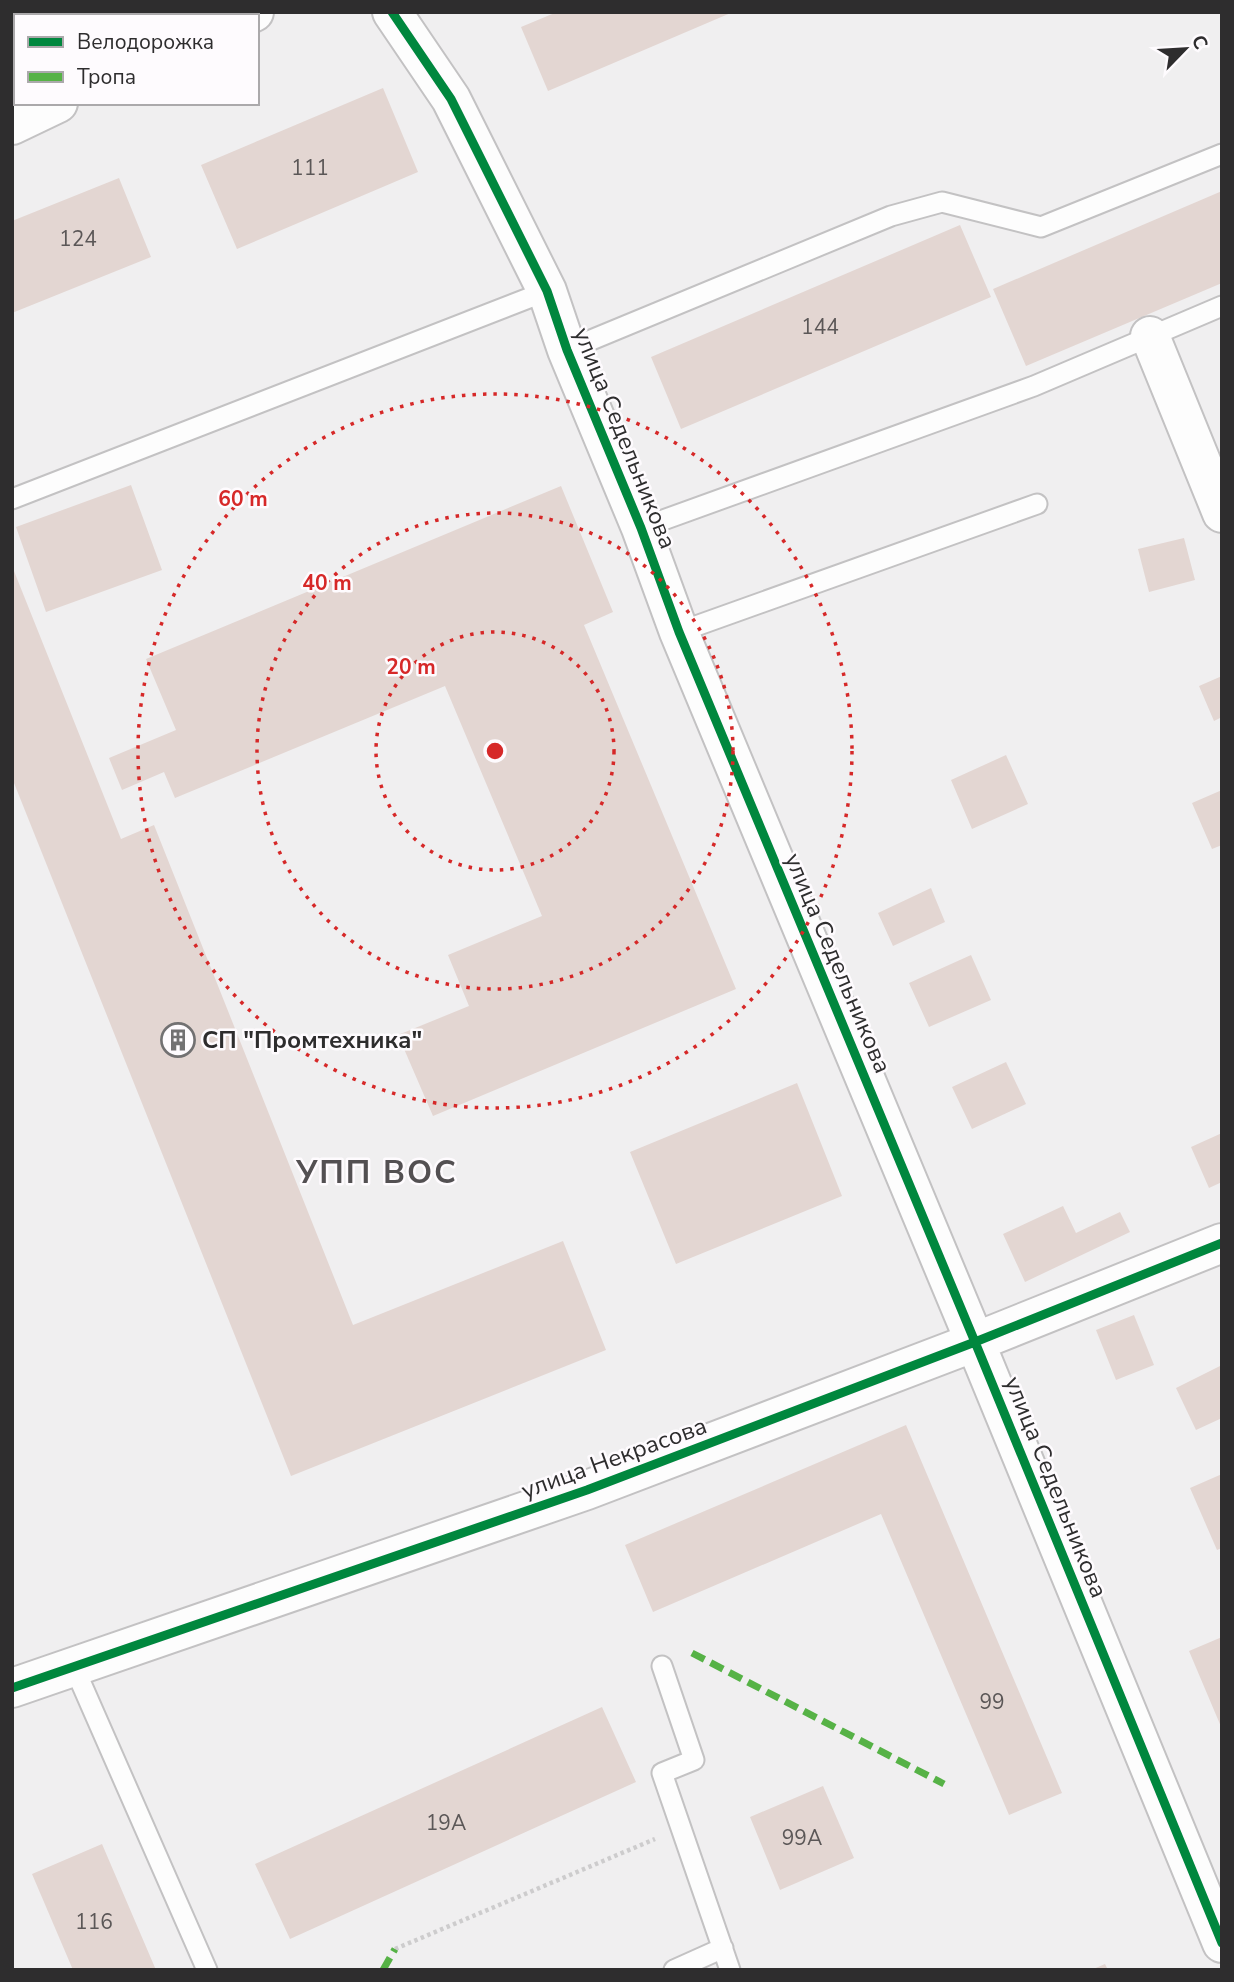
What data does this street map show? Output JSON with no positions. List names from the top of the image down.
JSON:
{
  "streets": {
    "street": ["улица Седельникова", "улица Некрасова"]
  },
  "crossings": [
    ["улица Седельникова", "улица Некрасова"]
  ],
  "districts": ["УПП ВОС"],
  "places": {
    "building": ["СП \"Промтехника\""]
  },
  "house_numbers": [
    "111",
    "124",
    "144",
    "99",
    "19А",
    "99А",
    "116"
  ],
  "legend": ["Велодорожка", "Тропа"],
  "north": "top right",
  "rings": ["60 m", "40 m", "20 m"]
}
